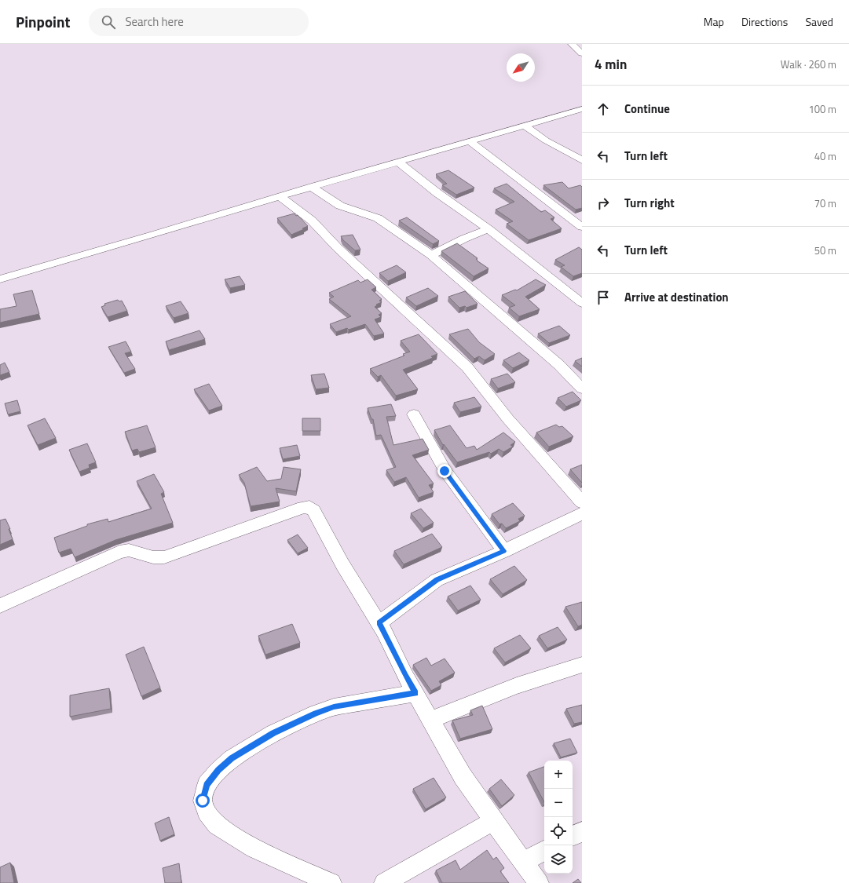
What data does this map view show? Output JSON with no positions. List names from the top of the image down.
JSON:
{
  "north": "bottom left",
  "page": {
    "header": "Pinpoint",
    "search": "Search here",
    "nav": ["Map", "Directions", "Saved"],
    "heading": ["4 min", "Walk · 260 m"],
    "list": [
      ["Continue", "100 m"],
      ["Turn left", "40 m"],
      ["Turn right", "70 m"],
      ["Turn left", "50 m"],
      "Arrive at destination"
    ],
    "map_buttons": ["+", "−"]
  }
}
